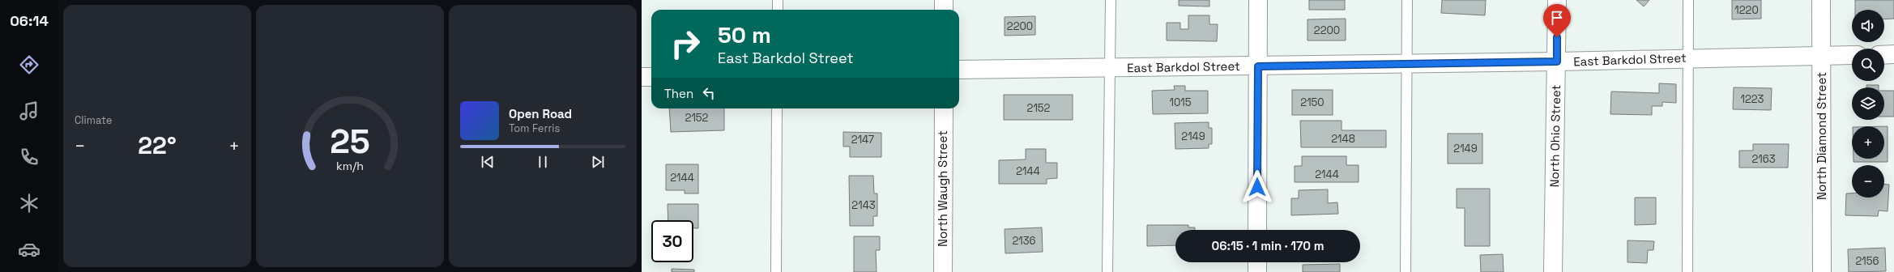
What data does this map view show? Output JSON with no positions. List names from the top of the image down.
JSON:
{
  "streets": {
    "street": [
      "East Barkdol Street",
      "North Ohio Street",
      "North Diamond Street",
      "North Waugh Street"
    ]
  },
  "crossings": [
    ["East Barkdol Street", "North Ohio Street"],
    ["East Barkdol Street", "North Diamond Street"]
  ],
  "house_numbers": [
    "1220",
    "2200",
    "2200",
    "1223",
    "1015",
    "2150",
    "2152",
    "2152",
    "2149",
    "2148",
    "2147",
    "2149",
    "2163",
    "2144",
    "2144",
    "2144",
    "2143",
    "2136",
    "2156"
  ],
  "page": {
    "tabs": "06:14",
    "tile": "Climate",
    "map_buttons": ["+", "−"],
    "turn": ["50 m", "East Barkdol Street"],
    "then": "Then",
    "song": ["Open Road", "Tom Ferris"],
    "heat": ["−", "22°", "+"],
    "limit": "30",
    "trip": "06:15 · 1 min · 170 m",
    "gauge": ["25", "km/h"]
  }
}
